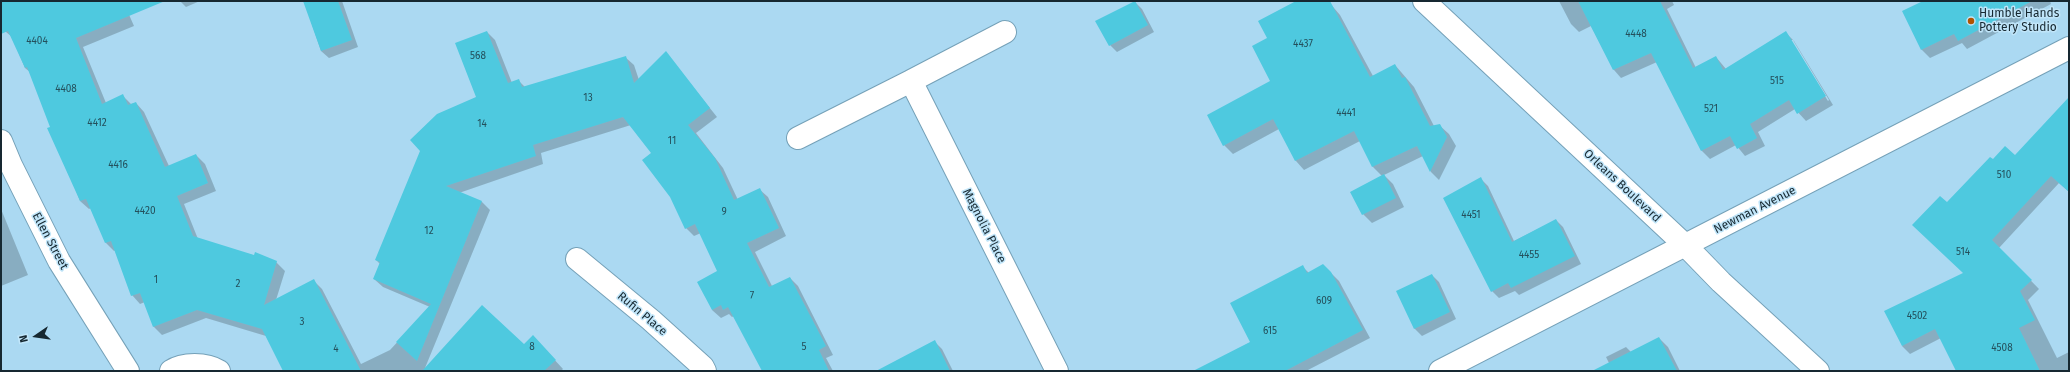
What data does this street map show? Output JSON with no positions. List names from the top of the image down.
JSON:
{
  "streets": {
    "street": [
      "Orleans Boulevard",
      "Newman Avenue",
      "Magnolia Place",
      "Ellen Street",
      "Rufin Place"
    ]
  },
  "crossings": [
    ["Orleans Boulevard", "Newman Avenue"]
  ],
  "places": ["Humble Hands Pottery Studio"],
  "house_numbers": [
    "4448",
    "4404",
    "4437",
    "568",
    "515",
    "4408",
    "13",
    "521",
    "4441",
    "4412",
    "14",
    "11",
    "4416",
    "510",
    "4420",
    "9",
    "4451",
    "12",
    "514",
    "4455",
    "1",
    "2",
    "7",
    "609",
    "4502",
    "3",
    "615",
    "8",
    "5",
    "4508",
    "4"
  ],
  "north": "left"
}
